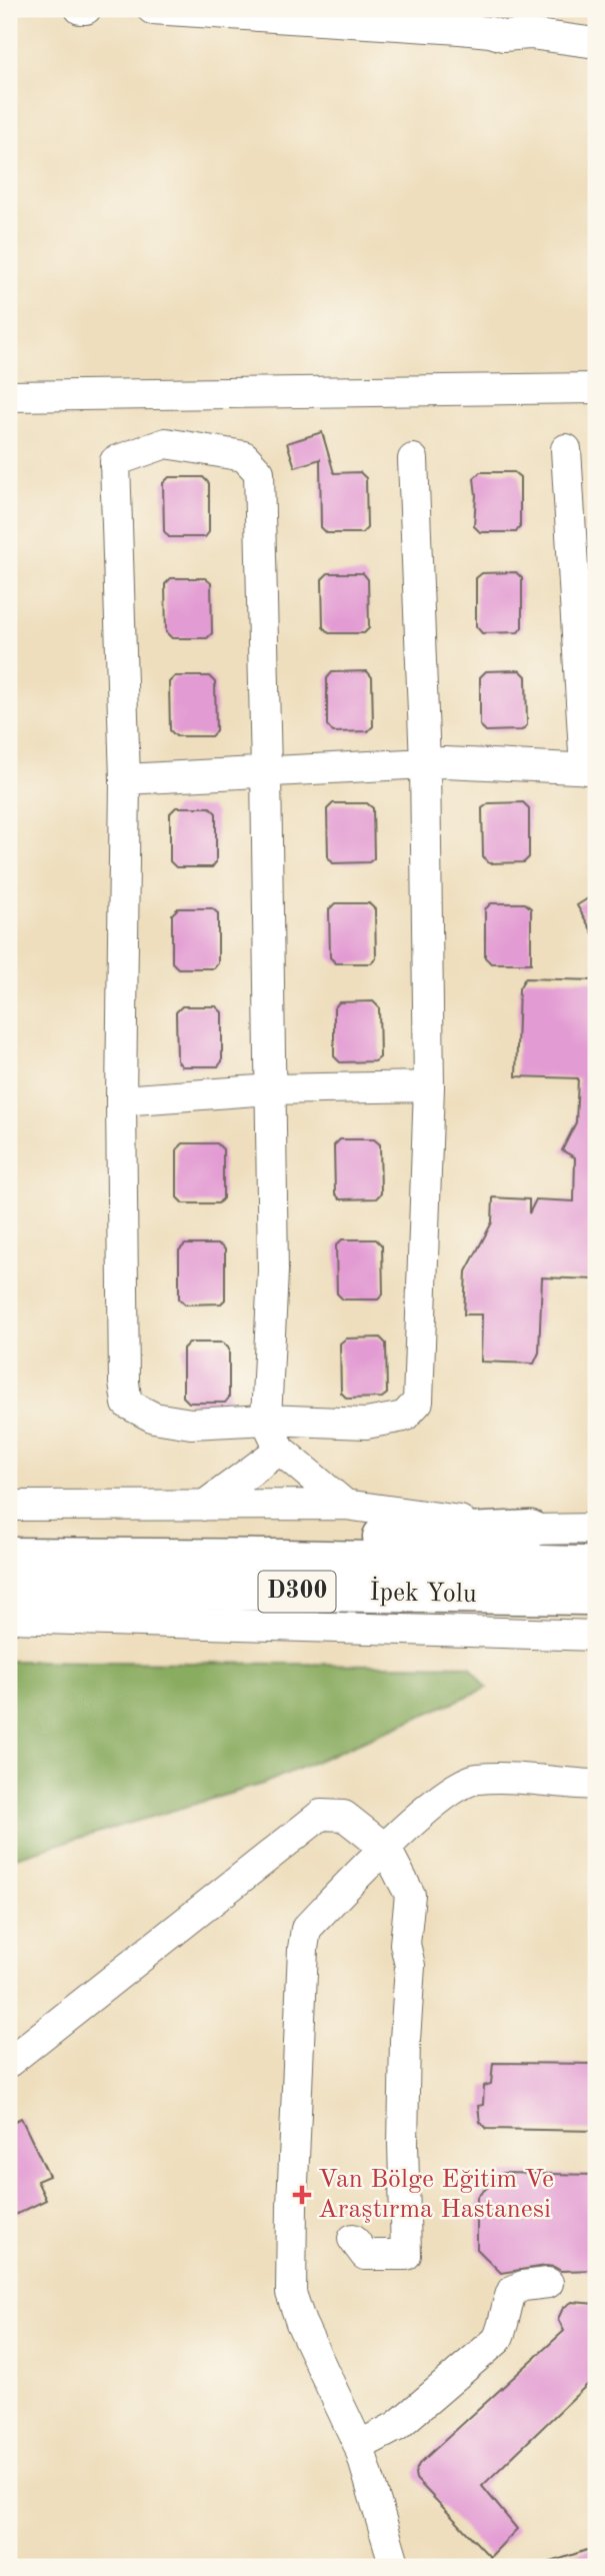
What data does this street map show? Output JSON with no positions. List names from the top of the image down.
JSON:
{
  "streets": {
    "highway": ["D300", "İpek Yolu"]
  },
  "places": {
    "health": ["Van Bölge Eğitim Ve Araştırma Hastanesi"]
  }
}
